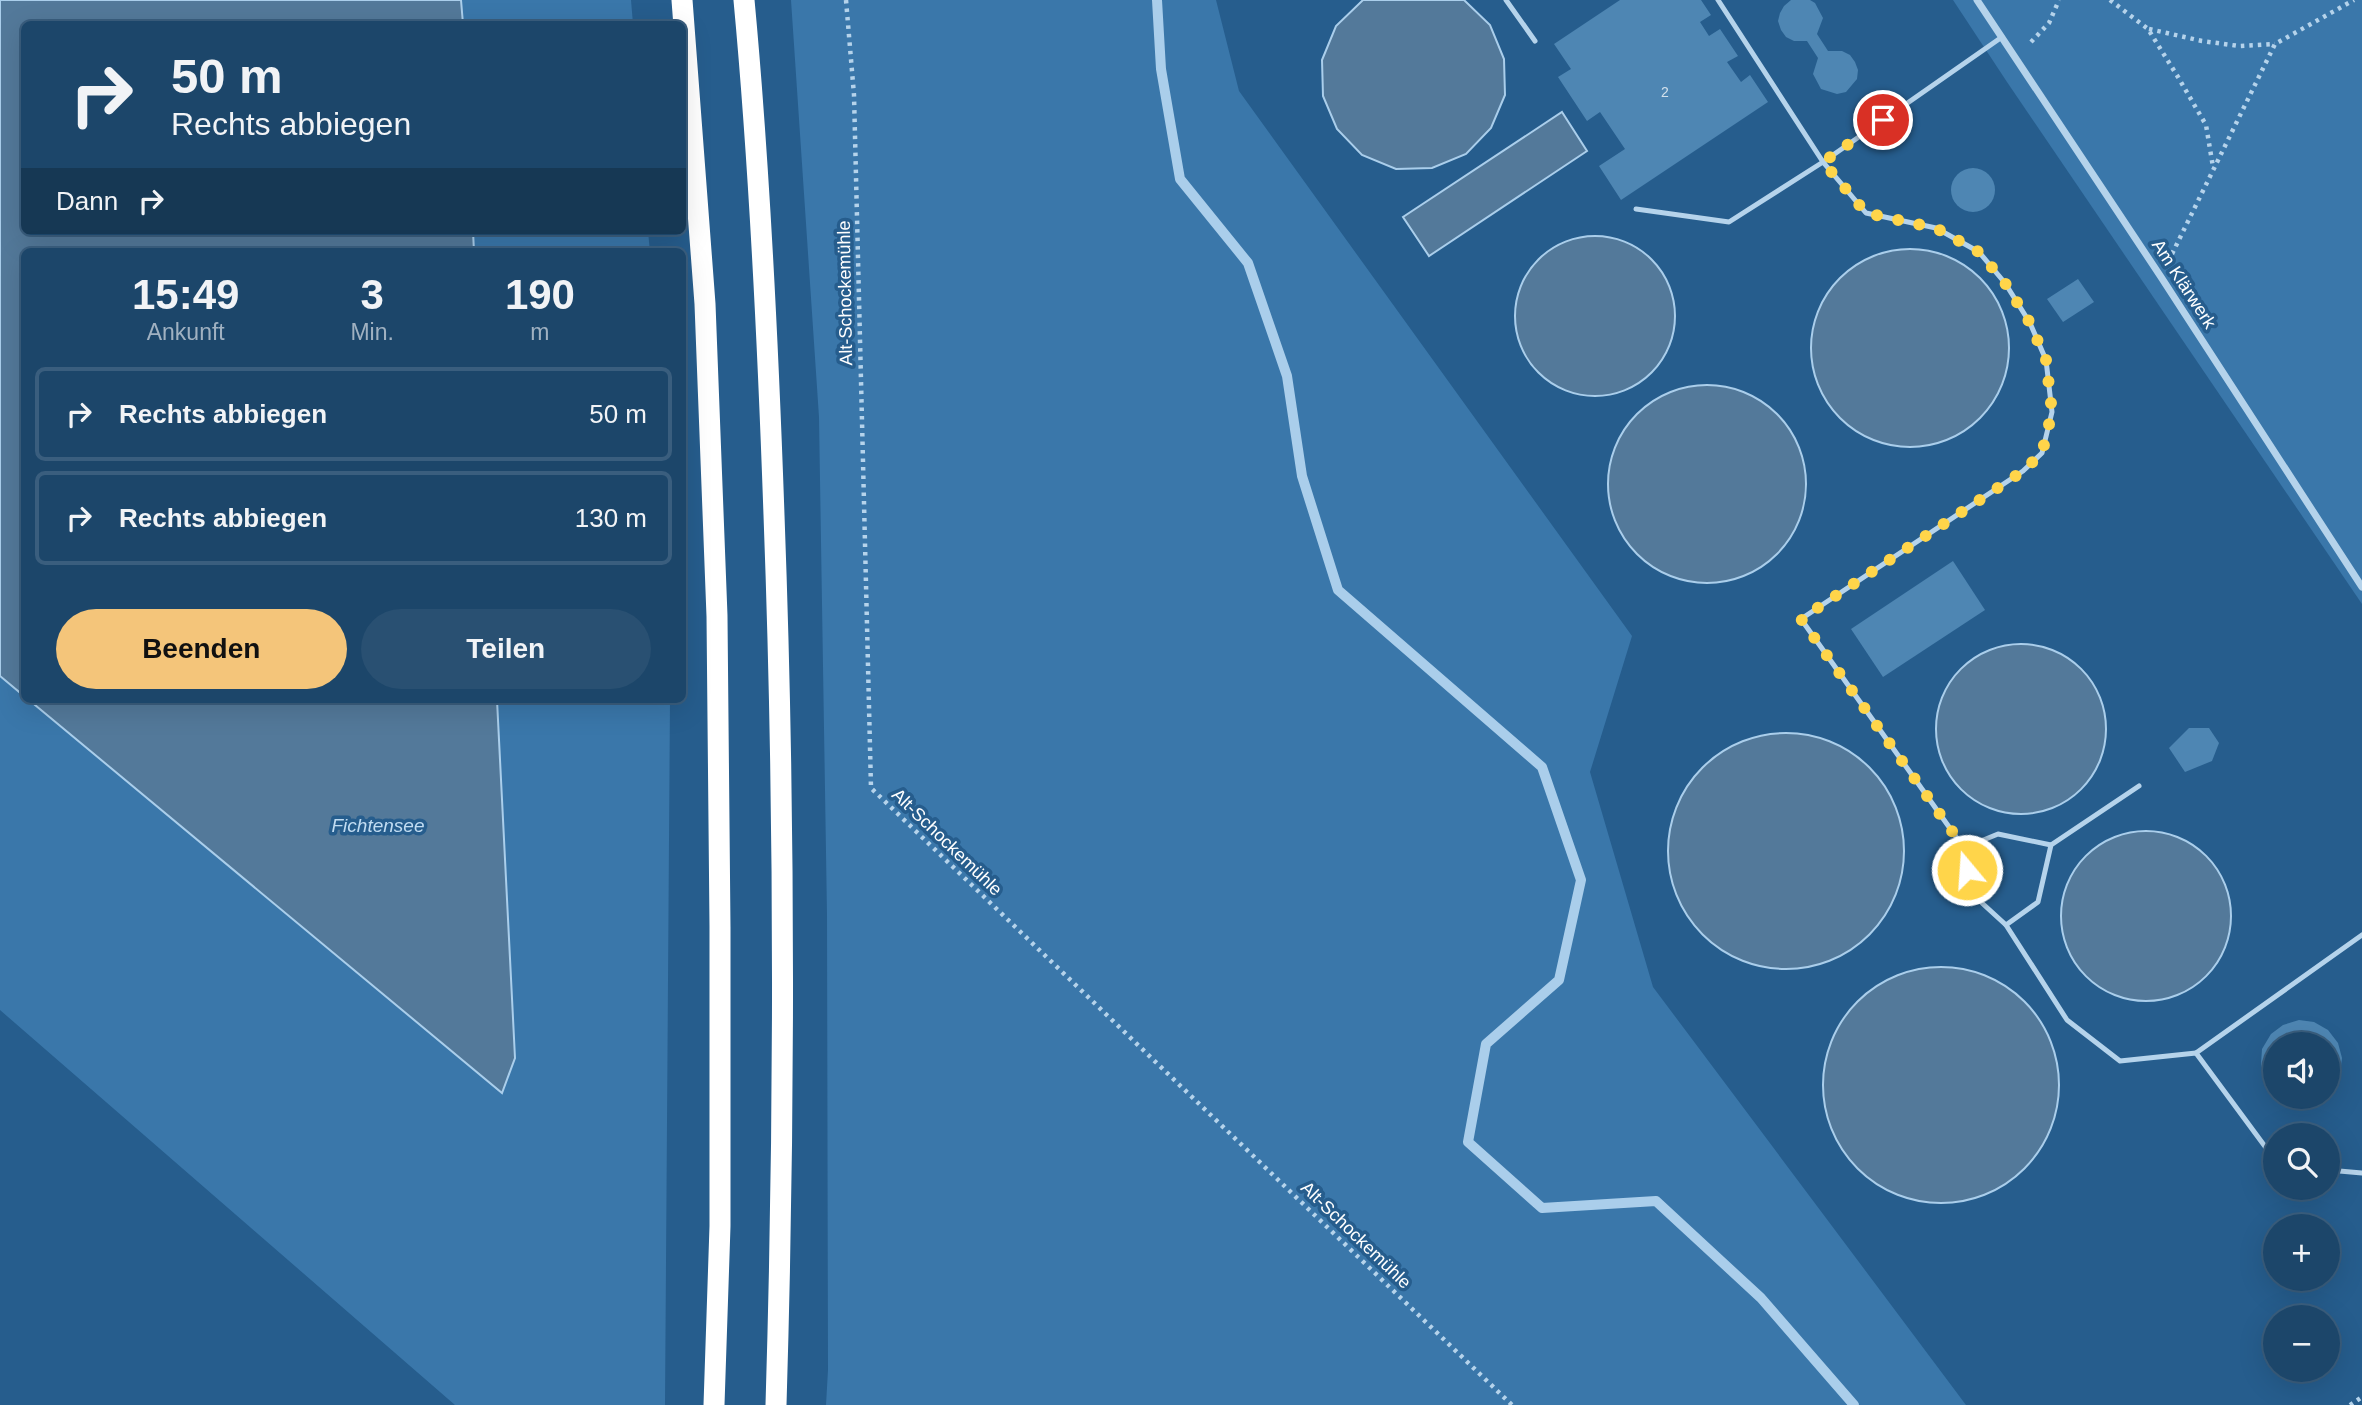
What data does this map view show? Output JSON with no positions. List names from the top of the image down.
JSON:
{
  "streets": {
    "street": ["Am Klärwerk"],
    "path": ["Alt-Schockemühle"]
  },
  "water": ["Fichtensee"],
  "house_numbers": ["2"],
  "page": {
    "turn": ["50 m", "Rechts abbiegen"],
    "then": "Dann",
    "eta": [
      "15:49",
      "Ankunft",
      "3",
      "Min.",
      "190",
      "m"
    ],
    "list": [
      {
        "name": "Rechts abbiegen",
        "value": "50 m"
      },
      {
        "name": "Rechts abbiegen",
        "value": "130 m"
      }
    ],
    "buttons": ["Beenden", "Teilen"],
    "map_buttons": ["+", "−"]
  }
}
